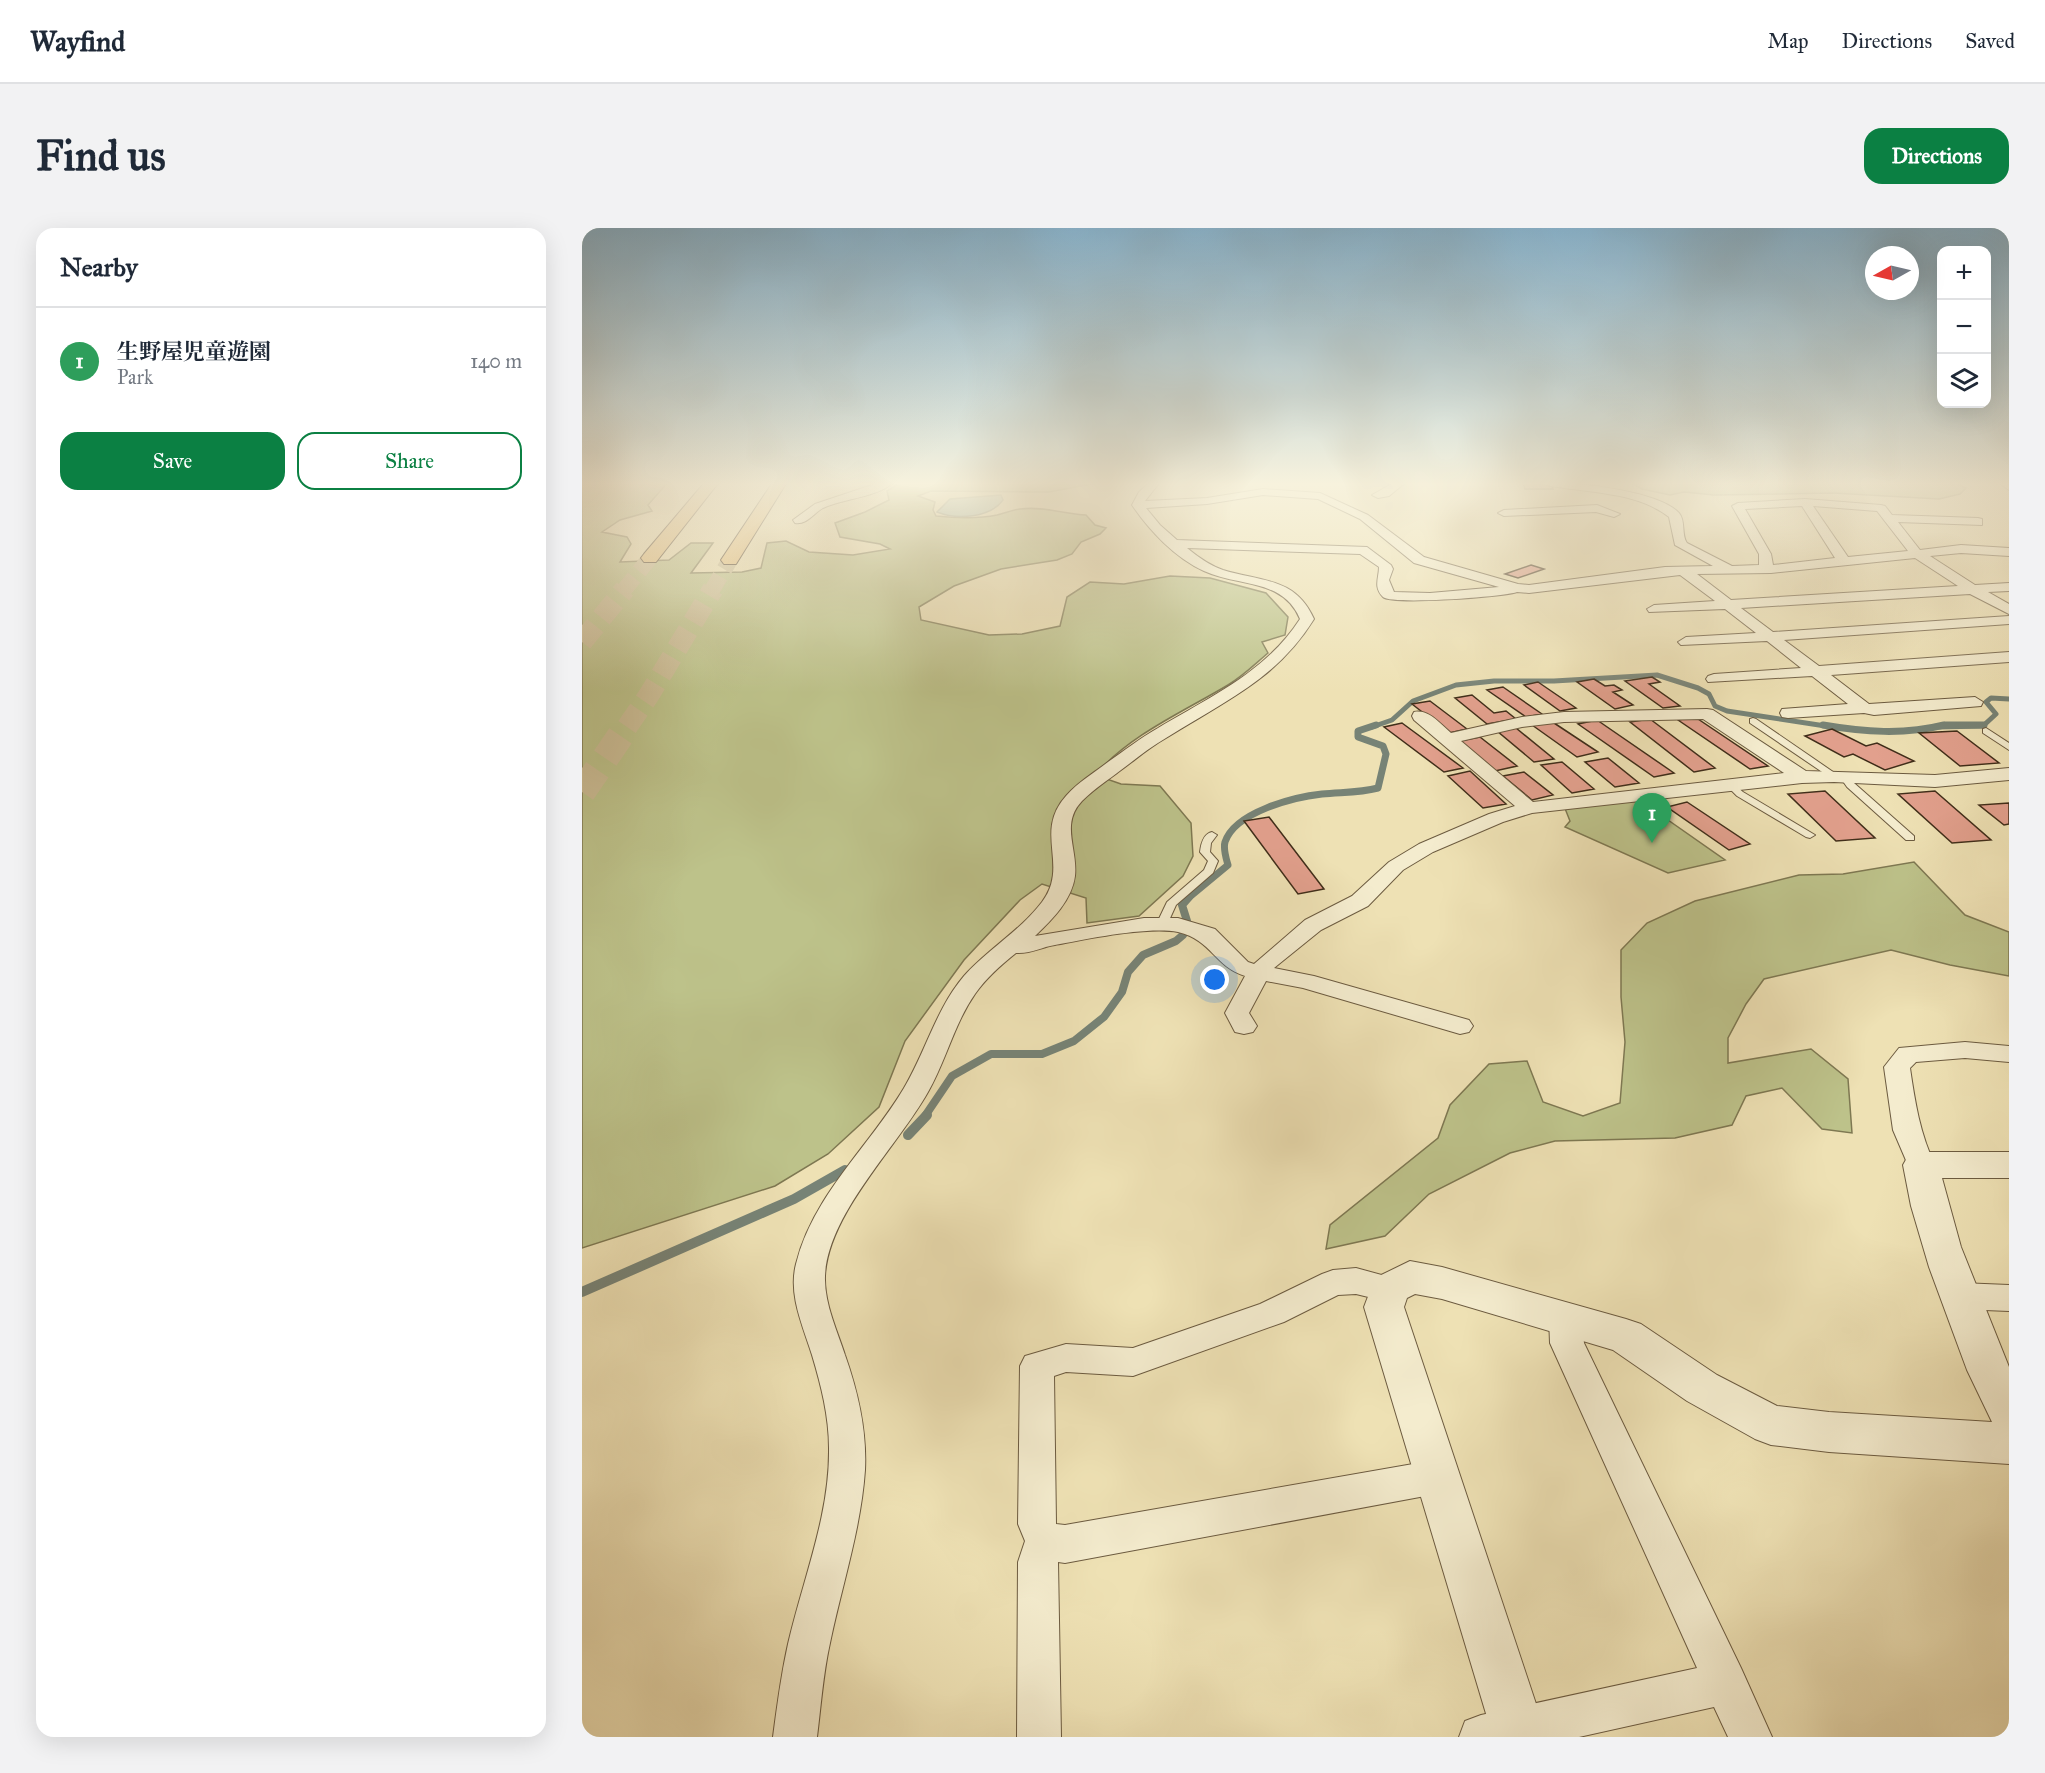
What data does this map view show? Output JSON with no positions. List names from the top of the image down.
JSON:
{
  "north": "left",
  "page": {
    "header": "Wayfind",
    "nav": ["Map", "Directions", "Saved"],
    "buttons": [
      "Directions",
      ["Save", "Share"]
    ],
    "title": "Find us",
    "heading": "Nearby",
    "map_buttons": ["+", "−"],
    "list": [
      {
        "mark": "1",
        "name": "生野屋児童遊園",
        "note": "Park",
        "value": "140 m"
      }
    ],
    "pins": "1"
  }
}
